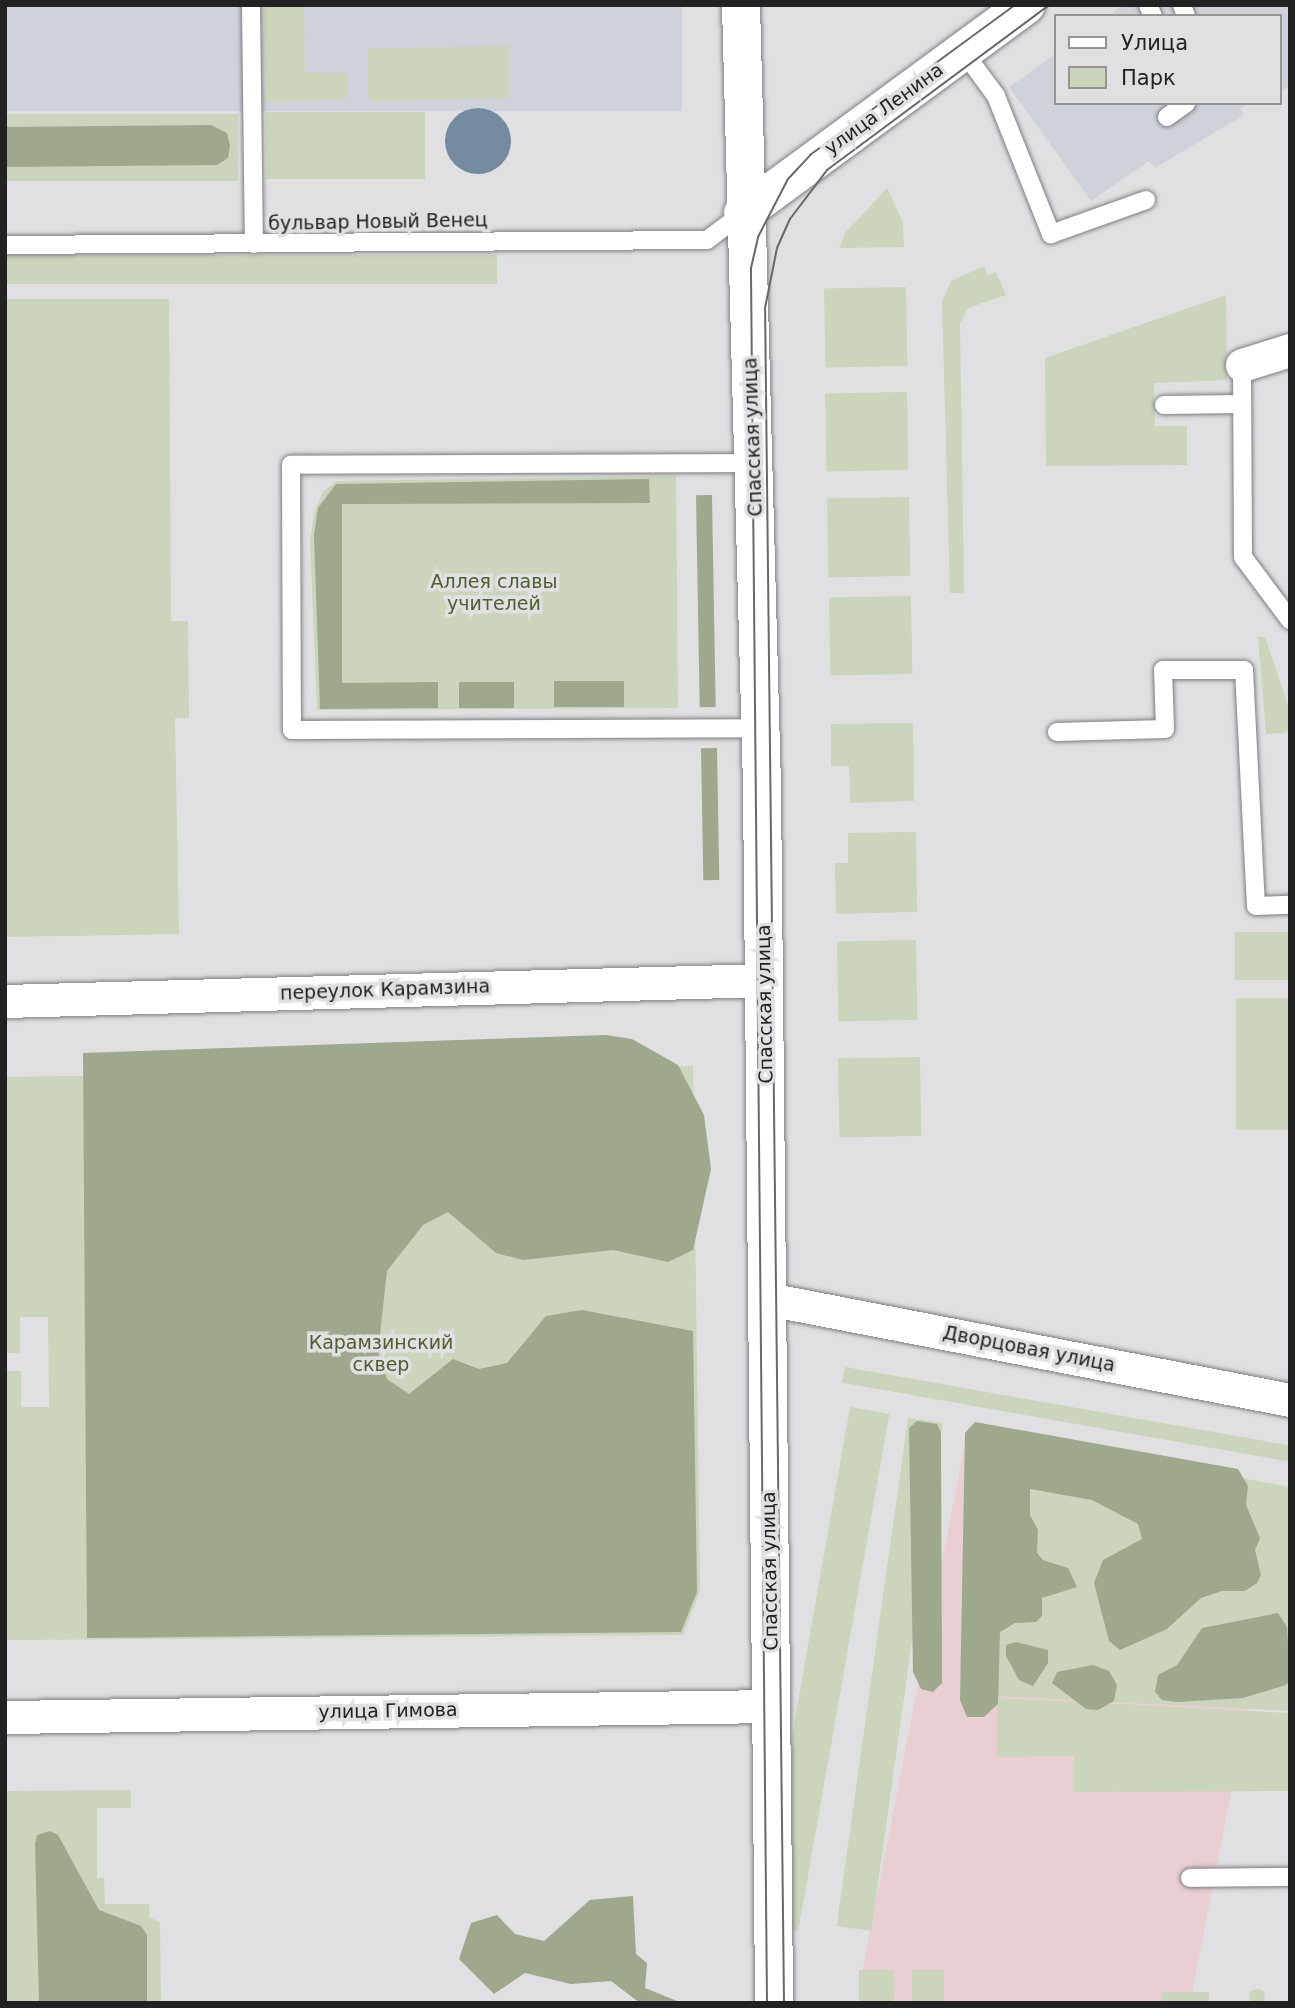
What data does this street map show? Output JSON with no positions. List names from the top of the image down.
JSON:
{
  "streets": {
    "street": [
      "улица Ленина",
      "Спасская улица",
      "переулок Карамзина",
      "Дворцовая улица",
      "улица Гимова"
    ],
    "lane": ["бульвар Новый Венец"]
  },
  "crossings": [
    ["улица Ленина", "бульвар Новый Венец"],
    ["улица Ленина", "Спасская улица"],
    ["бульвар Новый Венец", "Спасская улица"],
    ["Спасская улица", "переулок Карамзина"],
    ["Спасская улица", "Дворцовая улица"],
    ["Спасская улица", "улица Гимова"]
  ],
  "parks": ["Аллея славы учителей", "Карамзинский сквер"],
  "legend": ["Улица", "Парк"]
}
